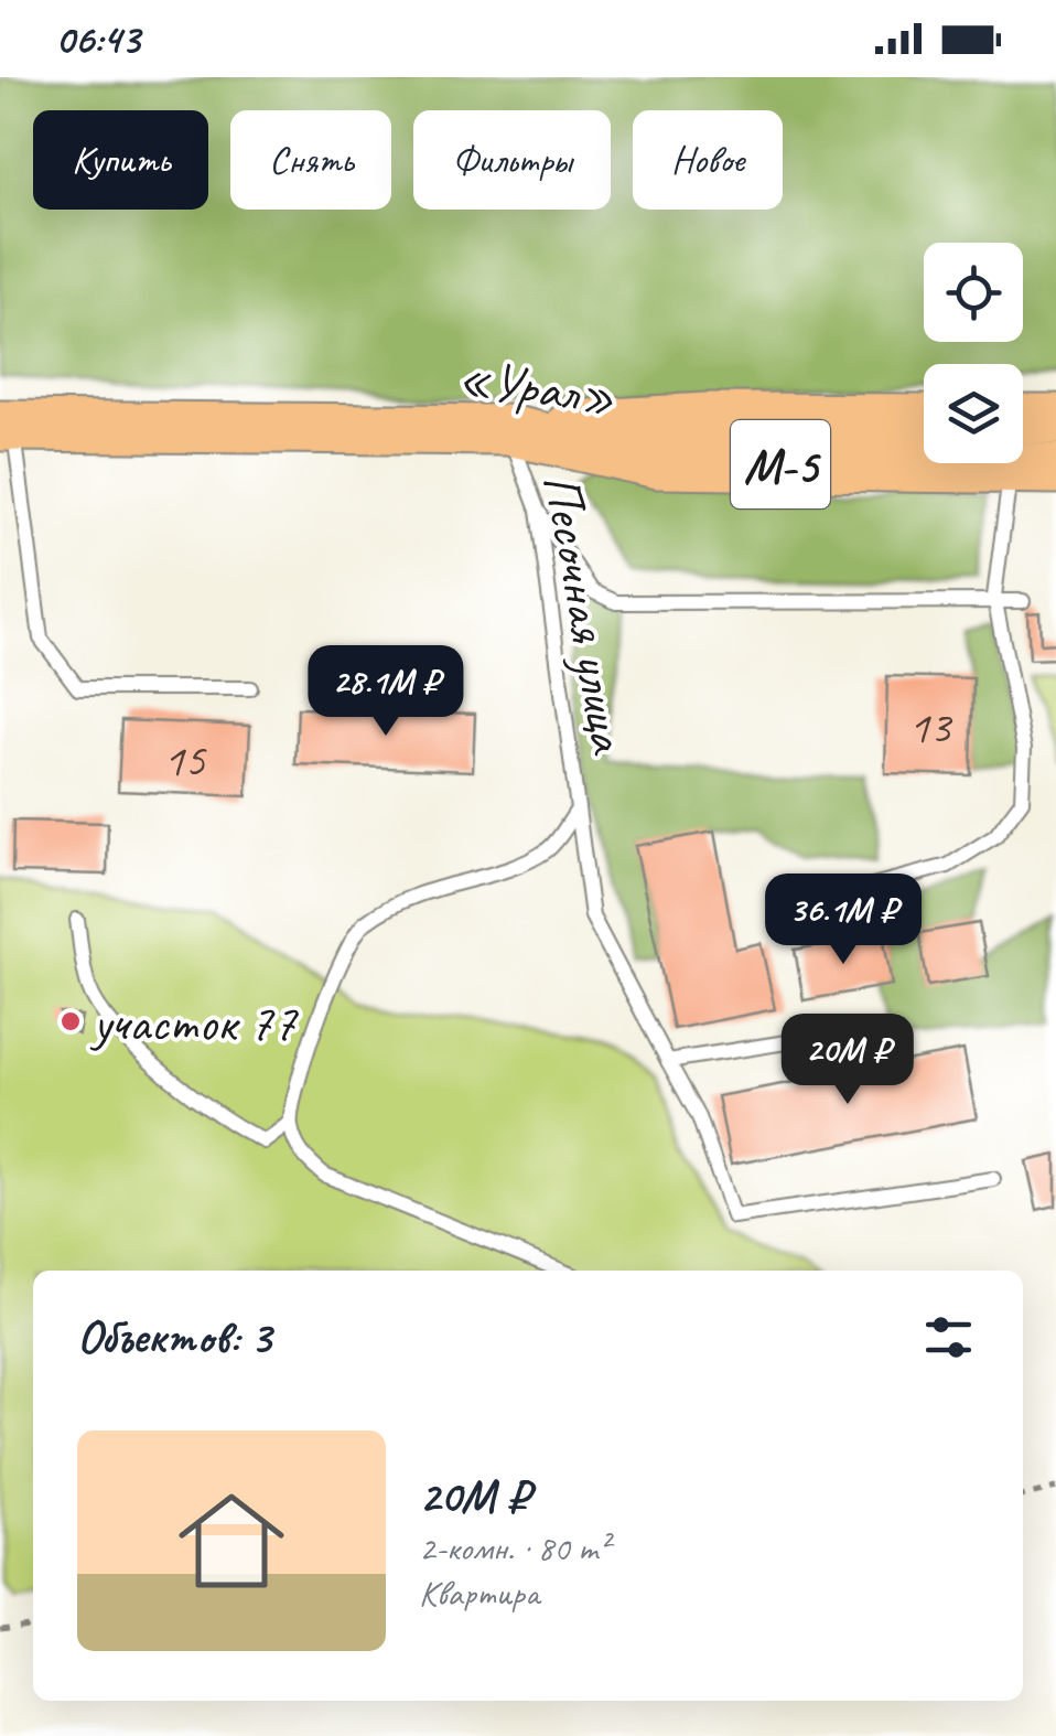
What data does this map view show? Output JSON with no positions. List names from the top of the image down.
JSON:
{
  "streets": {
    "highway": ["«Урал»", "М-5"],
    "lane": ["Песочная улица"]
  },
  "crossings": [
    ["«Урал»", "М-5"],
    ["«Урал»", "Песочная улица"],
    ["М-5", "Песочная улица"]
  ],
  "places": ["участок 77"],
  "house_numbers": ["13", "15"],
  "page": {
    "status": "06:43",
    "chip": [
      "Купить",
      "Снять",
      "Фильтры",
      "Новое"
    ],
    "price": ["28.1M ₽", "36.1M ₽", "20M ₽"],
    "heading": "Объектов: 3",
    "list": [
      {
        "name": "20M ₽",
        "note": "2-комн. · 80 m² · Квартира"
      }
    ]
  }
}
